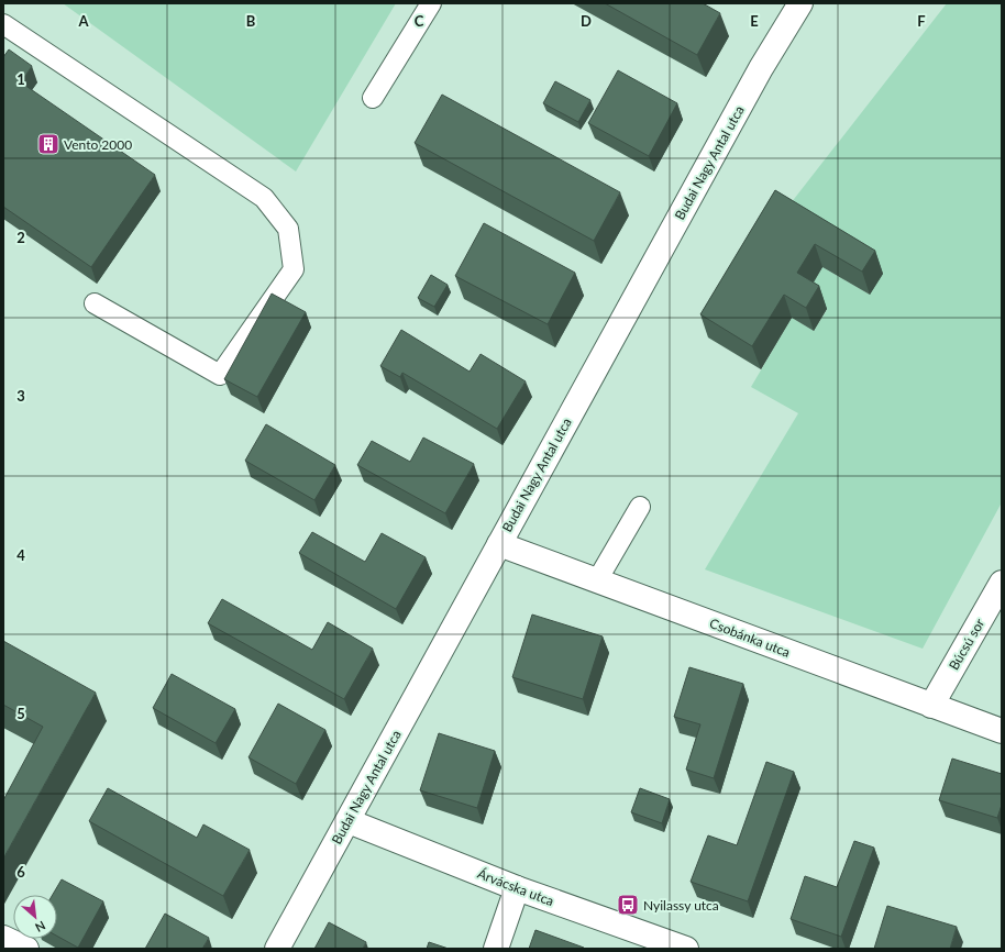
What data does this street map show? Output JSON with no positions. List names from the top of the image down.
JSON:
{
  "streets": {
    "street": [
      "Budai Nagy Antal utca",
      "Csobánka utca",
      "Búcsú sor",
      "Árvácska utca"
    ]
  },
  "crossings": [
    ["Budai Nagy Antal utca", "Csobánka utca"],
    ["Budai Nagy Antal utca", "Árvácska utca"],
    ["Csobánka utca", "Búcsú sor"]
  ],
  "places": {
    "building": ["Vento 2000"],
    "bus stop": ["Nyilassy utca"]
  },
  "north": "bottom right",
  "grid": {
    "columns": [
      "A",
      "B",
      "C",
      "D",
      "E",
      "F"
    ],
    "rows": [
      "1",
      "2",
      "3",
      "4",
      "5",
      "6"
    ]
  }
}
